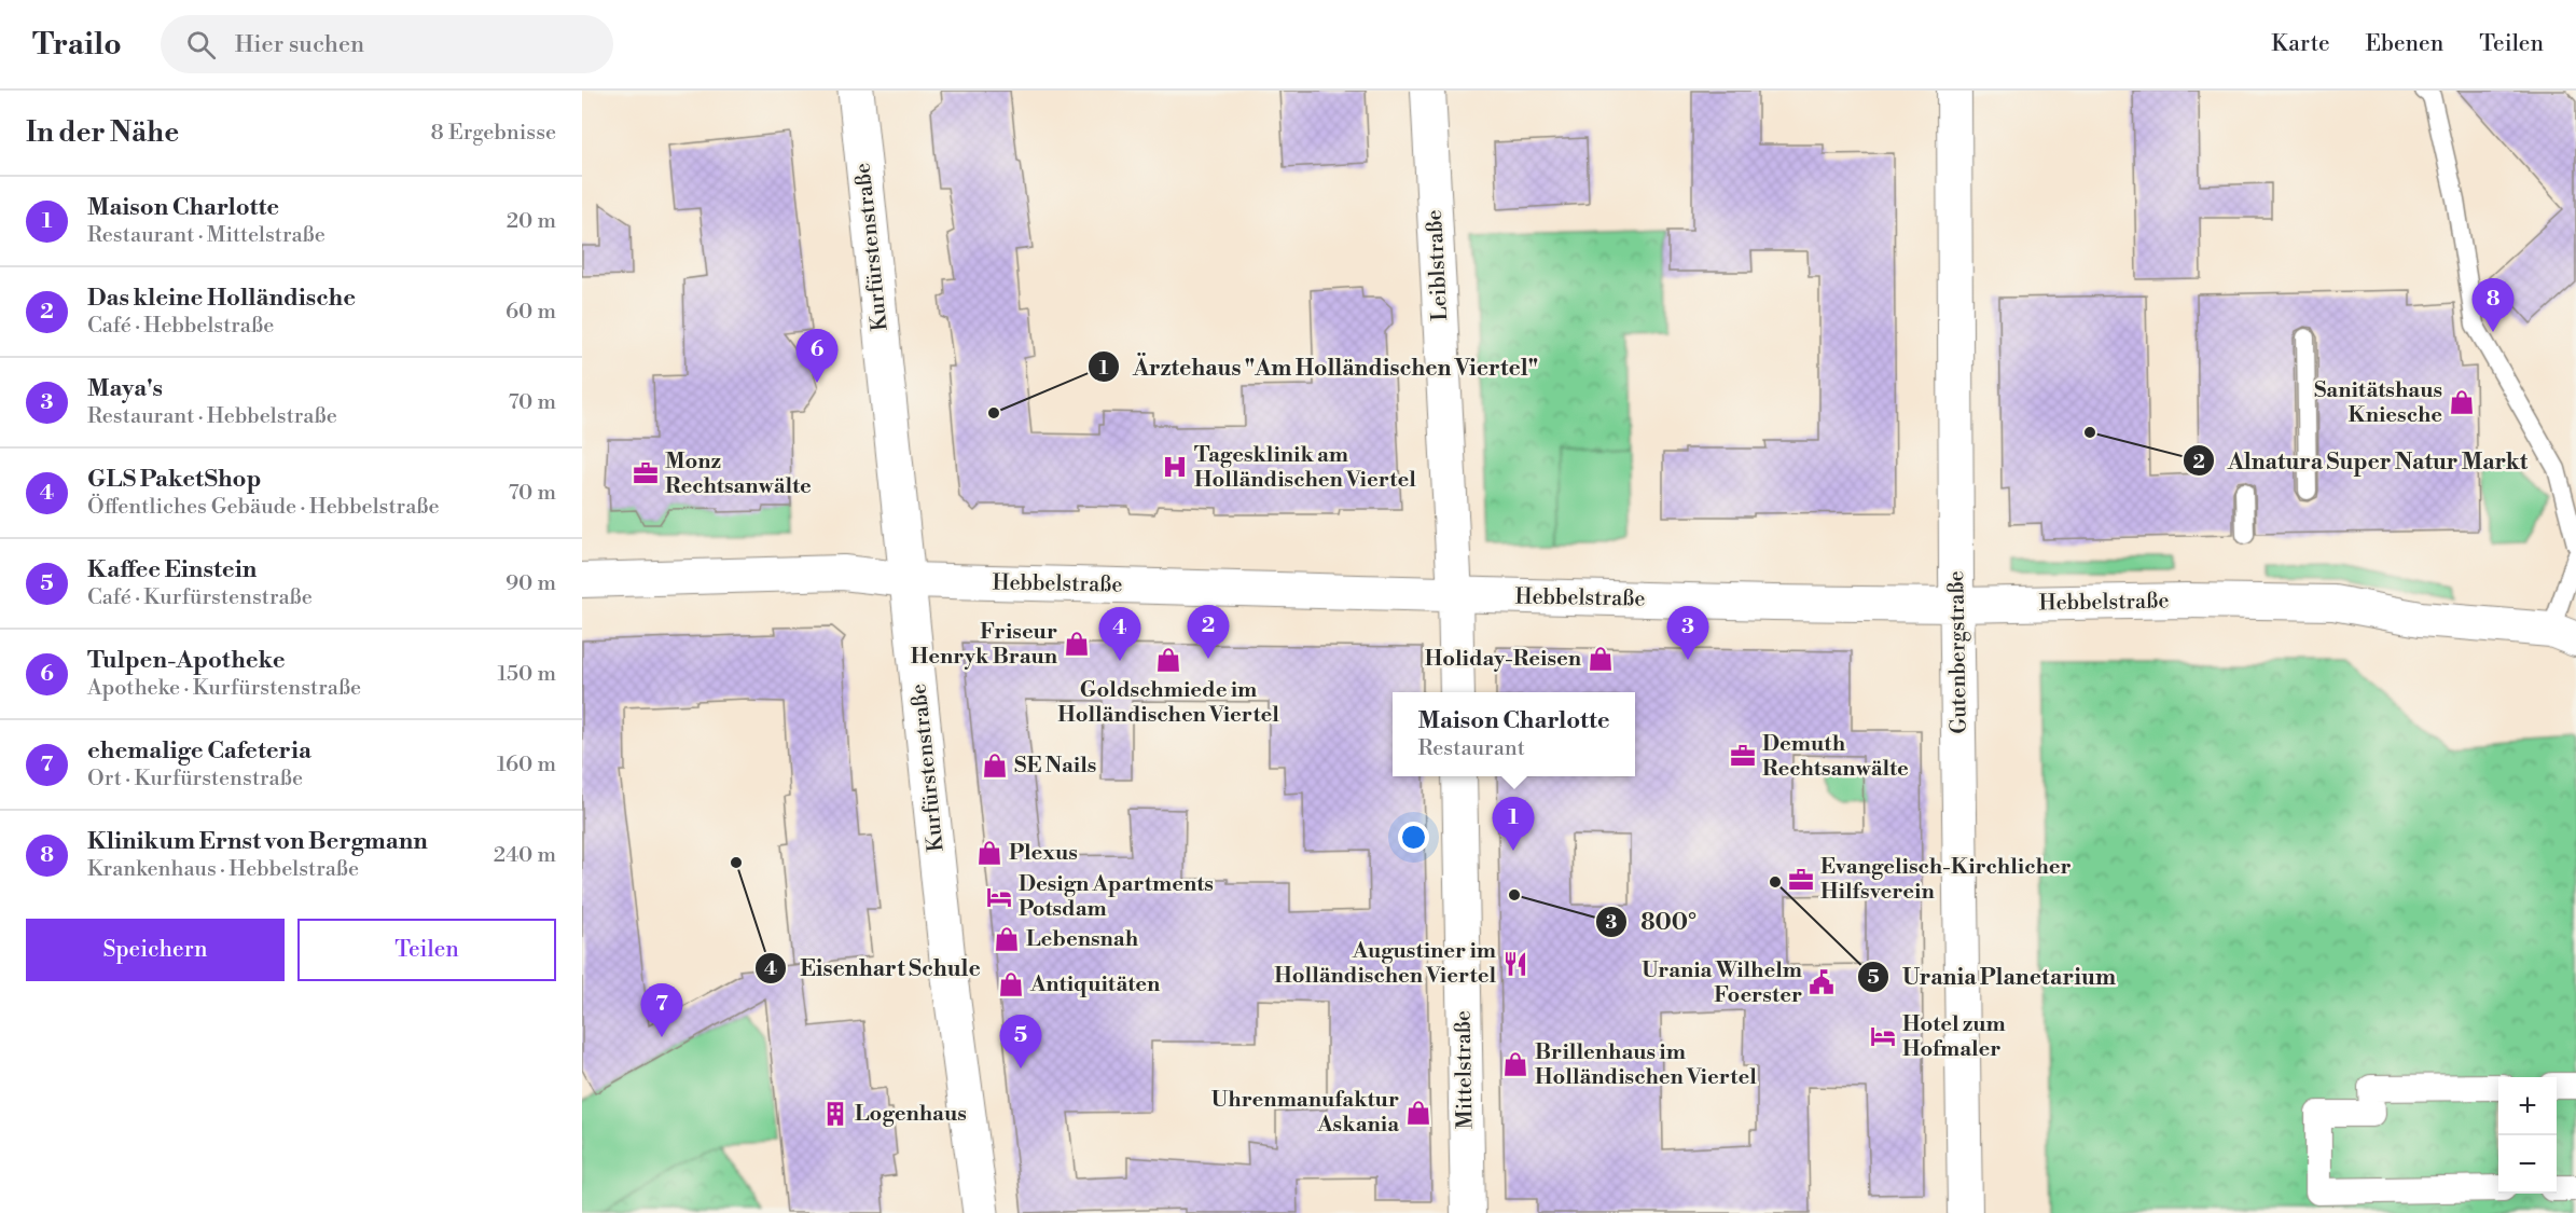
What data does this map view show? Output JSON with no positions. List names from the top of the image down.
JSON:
{
  "streets": {
    "street": [
      "Kurfürstenstraße",
      "Leiblstraße",
      "Hebbelstraße",
      "Gutenbergstraße",
      "Mittelstraße"
    ]
  },
  "crossings": [
    ["Kurfürstenstraße", "Hebbelstraße"],
    ["Leiblstraße", "Hebbelstraße"],
    ["Hebbelstraße", "Gutenbergstraße"]
  ],
  "places": {
    "shop": [
      "Sanitätshaus Kniesche",
      "Friseur Henryk Braun",
      "Holiday-Reisen",
      "Goldschmiede im Holländischen Viertel",
      "SE Nails",
      "Plexus",
      "Lebensnah",
      "Antiquitäten",
      "Brillenhaus im Holländischen Viertel",
      "Uhrenmanufaktur Askania"
    ],
    "other": [
      "Ärztehaus \"Am Holländischen Viertel\"",
      "Alnatura Super Natur Markt",
      "Eisenhart Schule",
      "Urania Planetarium",
      "800°"
    ],
    "hospital": ["Tagesklinik am Holländischen Viertel"],
    "office": ["Monz Rechtsanwälte", "Demuth Rechtsanwälte", "Evangelisch-Kirchlicher Hilfsverein"],
    "hotel": ["Design Apartments Potsdam", "Hotel zum Hofmaler"],
    "restaurant": ["Augustiner im Holländischen Viertel"],
    "public building": ["Urania Wilhelm Foerster"],
    "building": ["Logenhaus"]
  },
  "page": {
    "header": "Trailo",
    "search": "Hier suchen",
    "nav": ["Karte", "Ebenen", "Teilen"],
    "heading": ["In der Nähe", "8 Ergebnisse"],
    "list": [
      {
        "mark": "1",
        "name": "Maison Charlotte",
        "note": "Restaurant · Mittelstraße",
        "value": "20 m"
      },
      {
        "mark": "2",
        "name": "Das kleine Holländische",
        "note": "Café · Hebbelstraße",
        "value": "60 m"
      },
      {
        "mark": "3",
        "name": "Maya's",
        "note": "Restaurant · Hebbelstraße",
        "value": "70 m"
      },
      {
        "mark": "4",
        "name": "GLS PaketShop",
        "note": "Öffentliches Gebäude · Hebbelstraße",
        "value": "70 m"
      },
      {
        "mark": "5",
        "name": "Kaffee Einstein",
        "note": "Café · Kurfürstenstraße",
        "value": "90 m"
      },
      {
        "mark": "6",
        "name": "Tulpen-Apotheke",
        "note": "Apotheke · Kurfürstenstraße",
        "value": "150 m"
      },
      {
        "mark": "7",
        "name": "ehemalige Cafeteria",
        "note": "Ort · Kurfürstenstraße",
        "value": "160 m"
      },
      {
        "mark": "8",
        "name": "Klinikum Ernst von Bergmann",
        "note": "Krankenhaus · Hebbelstraße",
        "value": "240 m"
      }
    ],
    "pins": [
      "8",
      "6",
      "2",
      "3",
      "4",
      "1",
      "7",
      "5"
    ],
    "popup": ["Maison Charlotte", "Restaurant"],
    "buttons": ["Speichern", "Teilen"],
    "map_buttons": ["+", "−"]
  }
}
